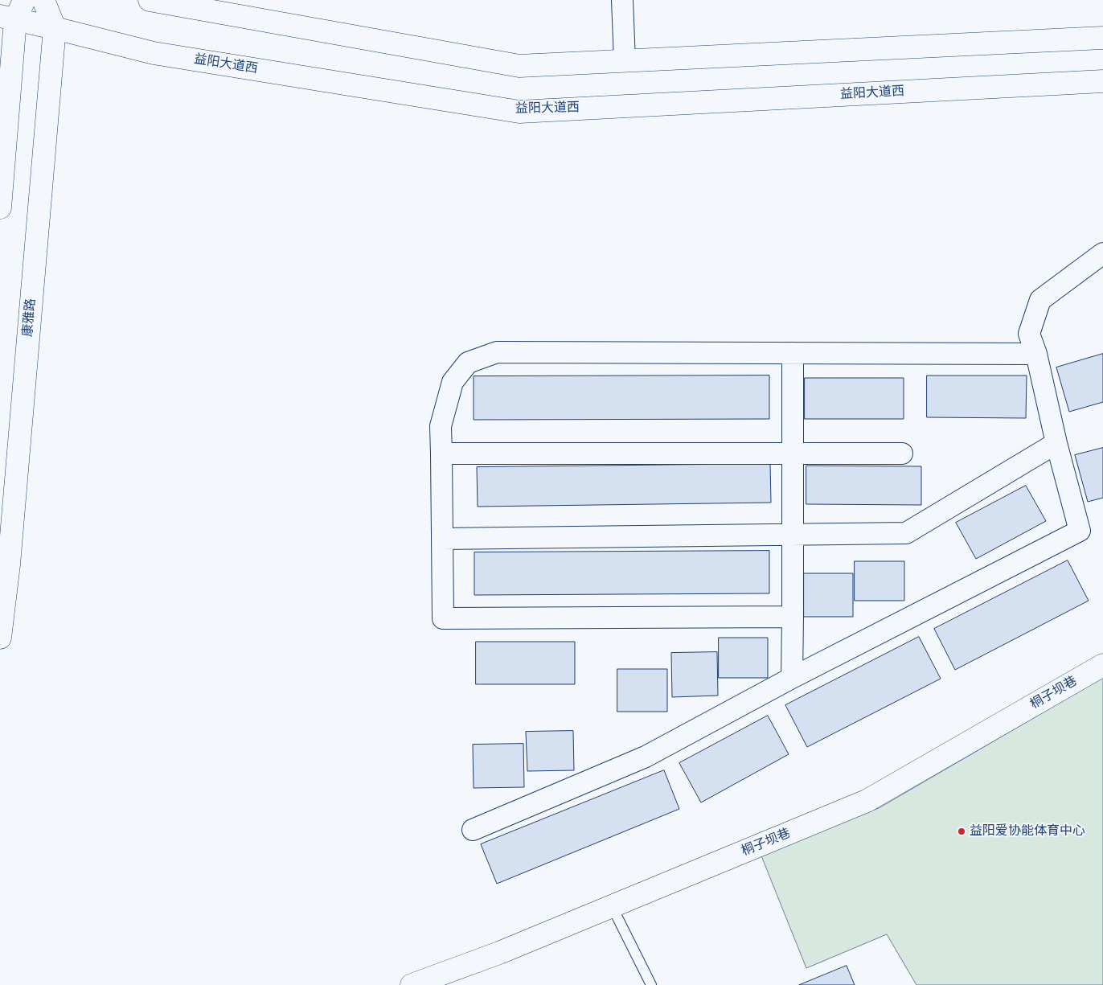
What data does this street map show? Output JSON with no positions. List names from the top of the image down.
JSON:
{
  "streets": {
    "main road": ["益阳大道西", "康雅路", "桐子坝巷"]
  },
  "crossings": [
    ["益阳大道西", "康雅路"]
  ],
  "places": ["益阳爱协能体育中心"]
}
